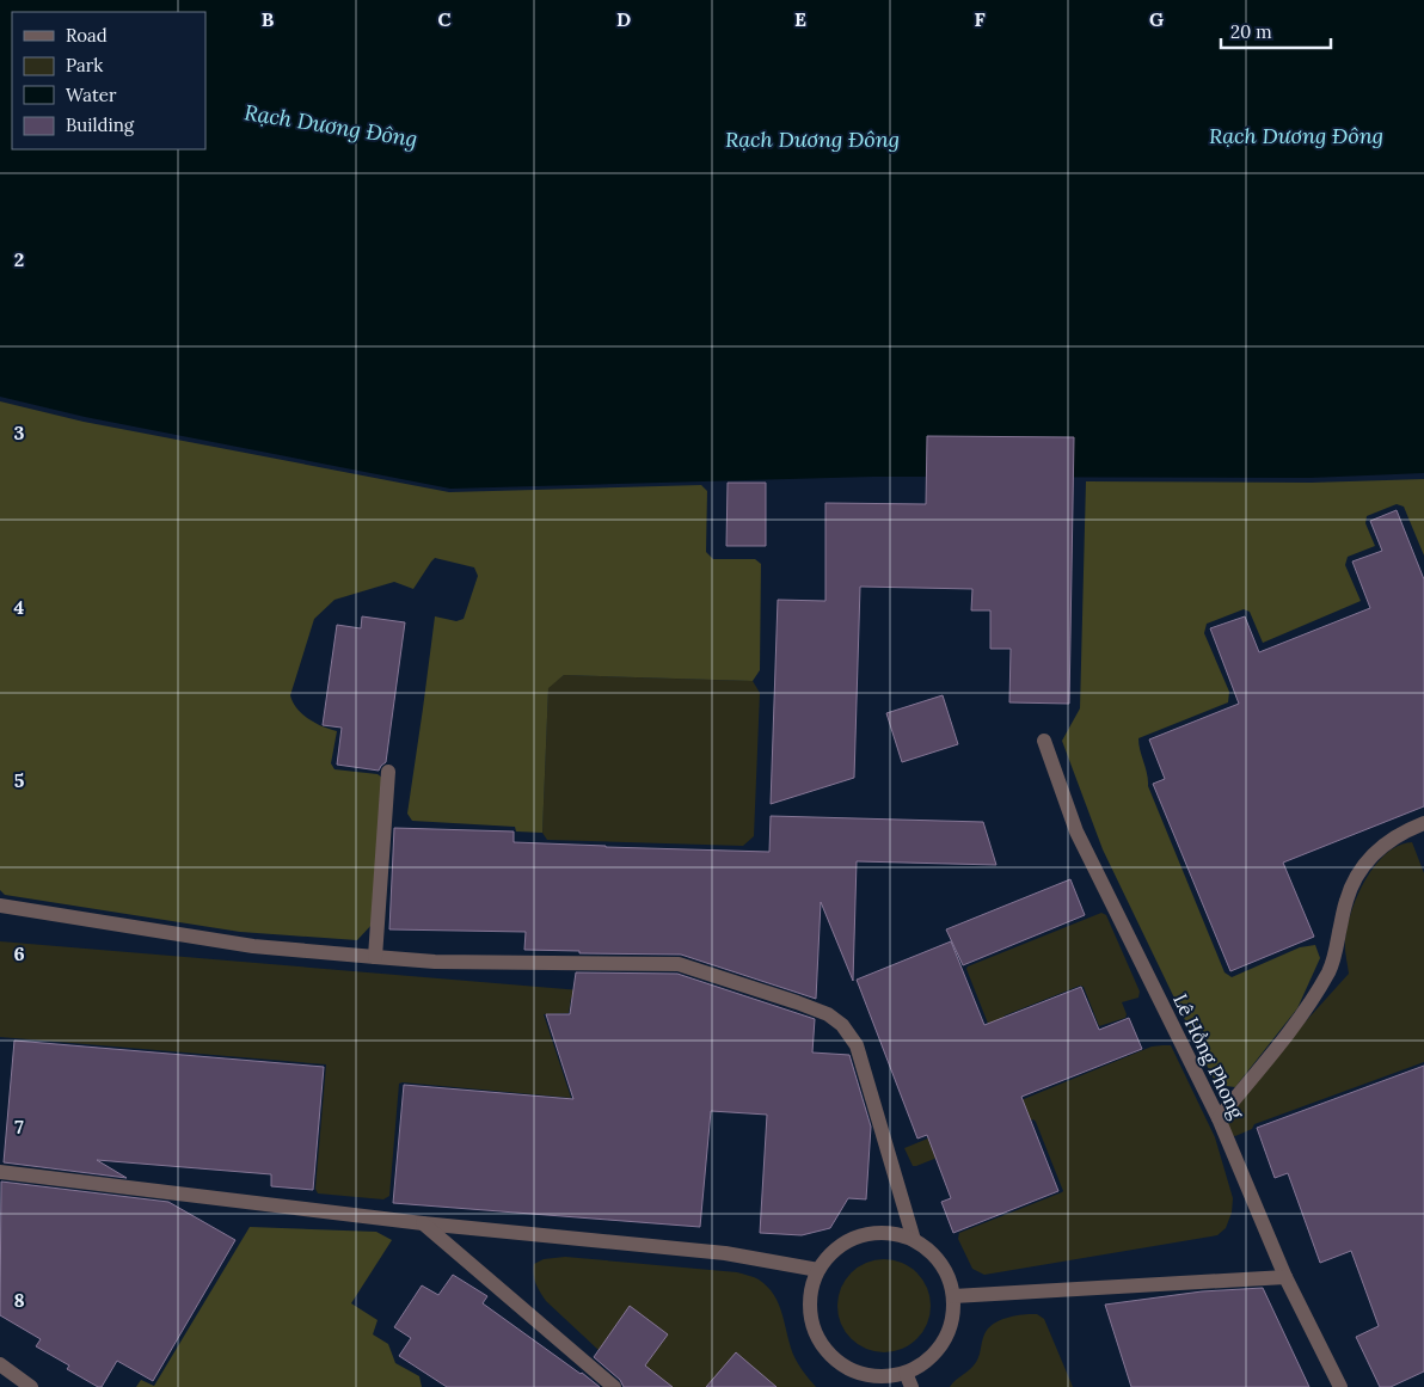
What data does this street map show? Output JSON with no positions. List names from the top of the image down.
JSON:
{
  "streets": {
    "street": ["Lê Hồng Phong"]
  },
  "water": ["Rạch Dương Đông"],
  "legend": [
    "Road",
    "Park",
    "Water",
    "Building"
  ],
  "scale_bar": "20 m",
  "grid": {
    "columns": [
      "B",
      "C",
      "D",
      "E",
      "F",
      "G"
    ],
    "rows": [
      "2",
      "3",
      "4",
      "5",
      "6",
      "7",
      "8"
    ]
  }
}
